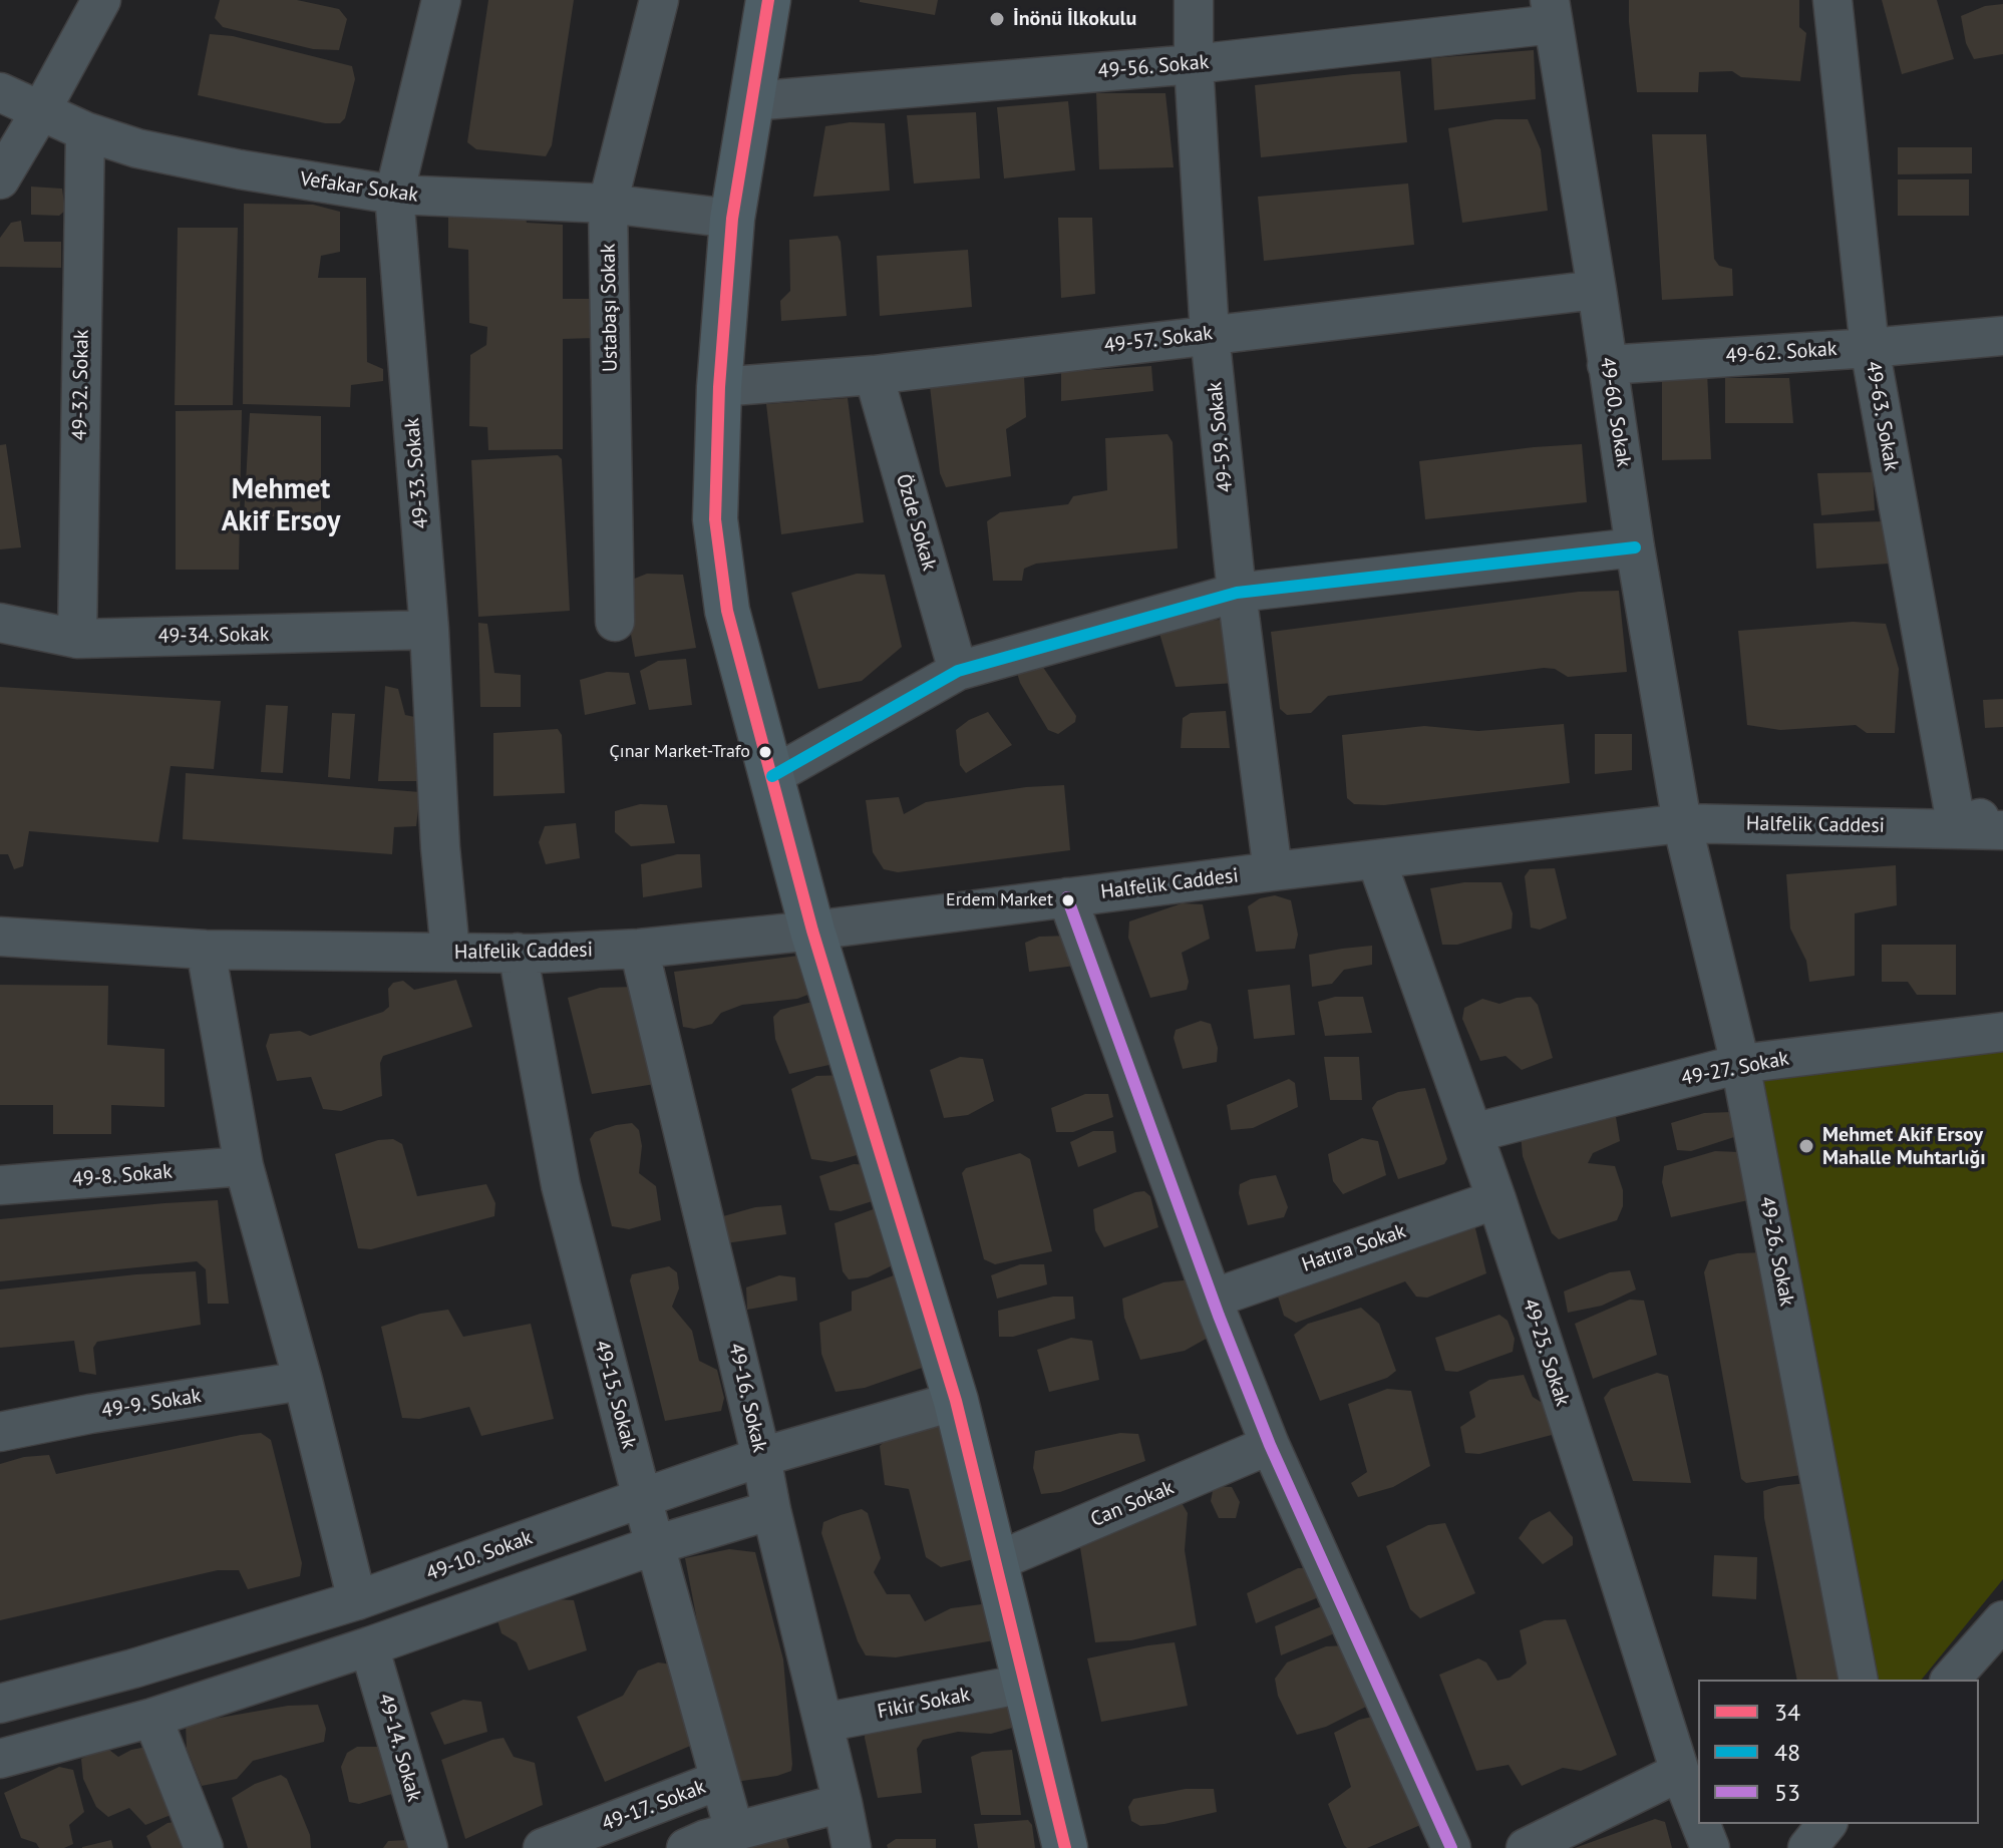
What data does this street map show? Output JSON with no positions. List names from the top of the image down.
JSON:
{
  "streets": {
    "street": [
      "49-56. Sokak",
      "Vefakar Sokak",
      "Ustabaşı Sokak",
      "49-57. Sokak",
      "49-62. Sokak",
      "49-32. Sokak",
      "49-60. Sokak",
      "49-63. Sokak",
      "49-59. Sokak",
      "49-33. Sokak",
      "Özde Sokak",
      "49-34. Sokak",
      "Halfelik Caddesi",
      "49-27. Sokak",
      "49-8. Sokak",
      "Hatıra Sokak",
      "49-26. Sokak",
      "49-25. Sokak",
      "49-15. Sokak",
      "49-16. Sokak",
      "49-9. Sokak",
      "Can Sokak",
      "49-10. Sokak",
      "Fikir Sokak",
      "49-14. Sokak",
      "49-17. Sokak"
    ]
  },
  "crossings": [
    ["49-56. Sokak", "49-60. Sokak"],
    ["49-56. Sokak", "49-59. Sokak"],
    ["Vefakar Sokak", "Ustabaşı Sokak"],
    ["Vefakar Sokak", "49-32. Sokak"],
    ["Vefakar Sokak", "49-33. Sokak"],
    ["49-57. Sokak", "49-60. Sokak"],
    ["49-57. Sokak", "49-59. Sokak"],
    ["49-57. Sokak", "Özde Sokak"],
    ["49-62. Sokak", "49-60. Sokak"],
    ["49-62. Sokak", "49-63. Sokak"],
    ["49-32. Sokak", "49-34. Sokak"],
    ["49-60. Sokak", "Halfelik Caddesi"],
    ["49-60. Sokak", "49-26. Sokak"],
    ["49-63. Sokak", "Halfelik Caddesi"],
    ["49-59. Sokak", "Halfelik Caddesi"],
    ["49-33. Sokak", "49-34. Sokak"],
    ["49-33. Sokak", "Halfelik Caddesi"],
    ["Halfelik Caddesi", "49-26. Sokak"],
    ["Halfelik Caddesi", "49-25. Sokak"],
    ["Halfelik Caddesi", "49-15. Sokak"],
    ["Halfelik Caddesi", "49-16. Sokak"],
    ["49-27. Sokak", "49-26. Sokak"],
    ["49-27. Sokak", "49-25. Sokak"],
    ["Hatıra Sokak", "49-25. Sokak"],
    ["49-15. Sokak", "49-10. Sokak"],
    ["49-15. Sokak", "49-17. Sokak"],
    ["49-16. Sokak", "49-10. Sokak"],
    ["49-16. Sokak", "Fikir Sokak"]
  ],
  "districts": ["Mehmet Akif Ersoy"],
  "places": [
    "İnönü İlkokulu",
    "Çınar Market-Trafo",
    "Erdem Market",
    "Mehmet Akif Ersoy Mahalle Muhtarlığı"
  ],
  "lines": ["transit line 34", "transit line 48", "transit line 53"],
  "legend": ["34", "48", "53"]
}
